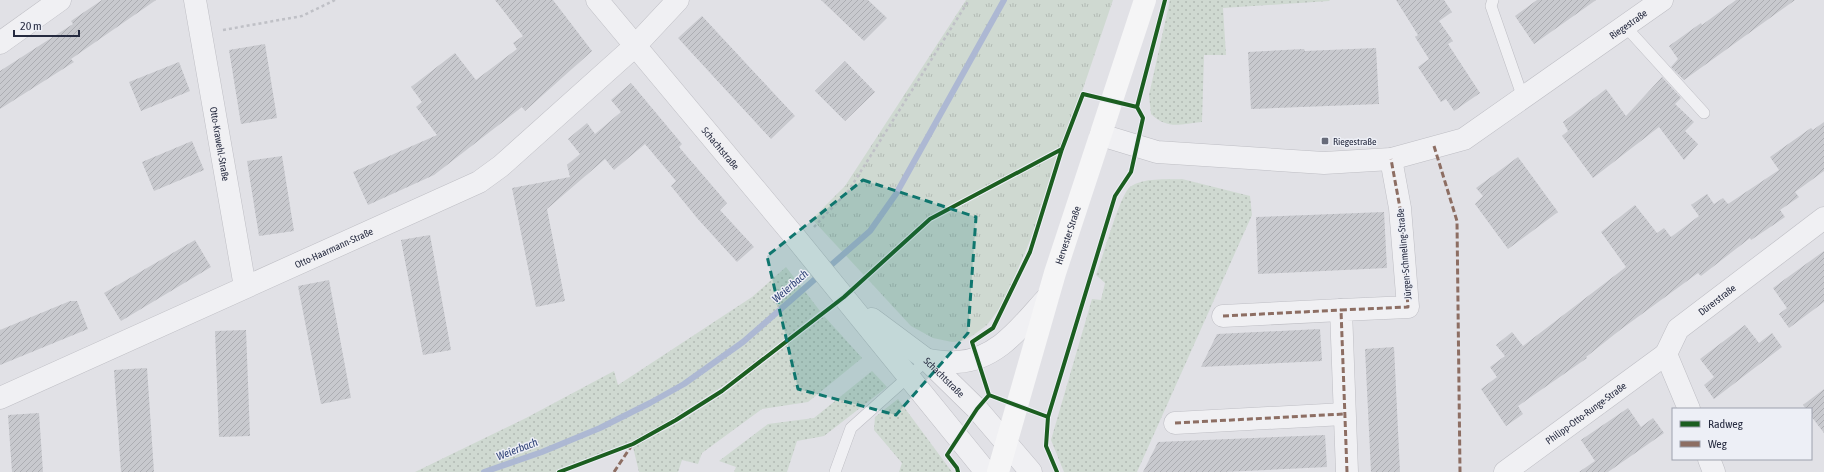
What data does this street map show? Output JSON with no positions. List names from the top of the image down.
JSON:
{
  "streets": {
    "main road": ["Hervester Straße"],
    "street": [
      "Riegestraße",
      "Otto-Krawehl-Straße",
      "Schachtstraße",
      "Otto-Haarmann-Straße",
      "Jürgen-Schmeling-Straße",
      "Dürerstraße",
      "Philipp-Otto-Runge-Straße"
    ]
  },
  "crossings": [
    ["Riegestraße", "Hervester Straße"],
    ["Riegestraße", "Jürgen-Schmeling-Straße"],
    ["Otto-Krawehl-Straße", "Otto-Haarmann-Straße"],
    ["Schachtstraße", "Hervester Straße"],
    ["Schachtstraße", "Otto-Haarmann-Straße"],
    ["Dürerstraße", "Philipp-Otto-Runge-Straße"]
  ],
  "water": ["Weierbach"],
  "places": {
    "transit": ["Riegestraße"]
  },
  "legend": ["Radweg", "Weg"],
  "scale_bar": "20 m"
}
